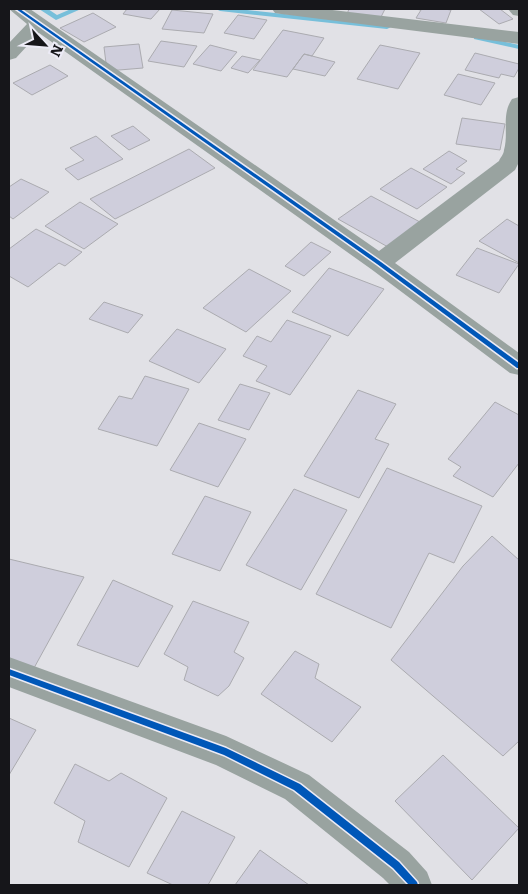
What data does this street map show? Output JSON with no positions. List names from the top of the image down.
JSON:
{
  "north": "bottom right"
}
